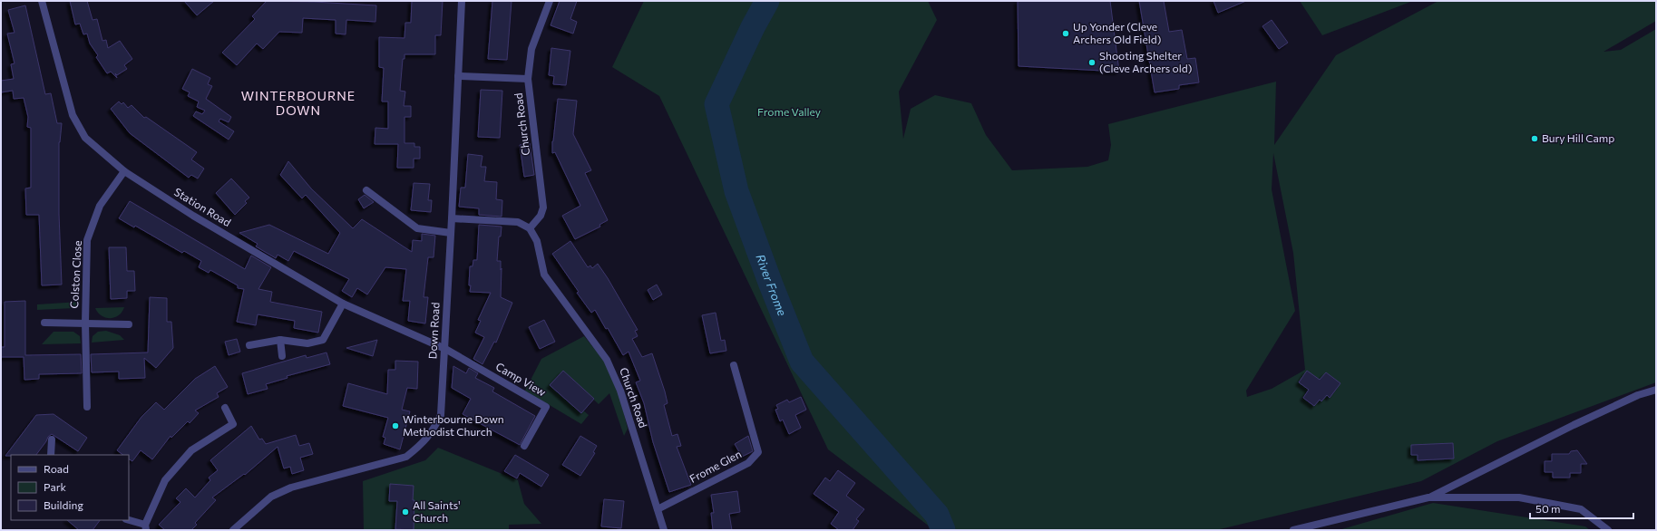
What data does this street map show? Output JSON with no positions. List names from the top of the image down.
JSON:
{
  "streets": {
    "street": [
      "Church Road",
      "Station Road",
      "Colston Close",
      "Down Road",
      "Camp View",
      "Frome Glen"
    ]
  },
  "crossings": [
    ["Church Road", "Down Road"],
    ["Church Road", "Frome Glen"],
    ["Station Road", "Colston Close"],
    ["Station Road", "Down Road"],
    ["Station Road", "Camp View"],
    ["Down Road", "Camp View"]
  ],
  "districts": ["WINTERBOURNE DOWN"],
  "water": ["River Frome"],
  "parks": ["Frome Valley"],
  "places": [
    "Up Yonder (Cleve Archers Old Field)",
    "Shooting Shelter (Cleve Archers old)",
    "Bury Hill Camp",
    "Winterbourne Down Methodist Church",
    "All Saints' Church"
  ],
  "legend": ["Road", "Park", "Building"],
  "scale_bar": "50 m"
}
